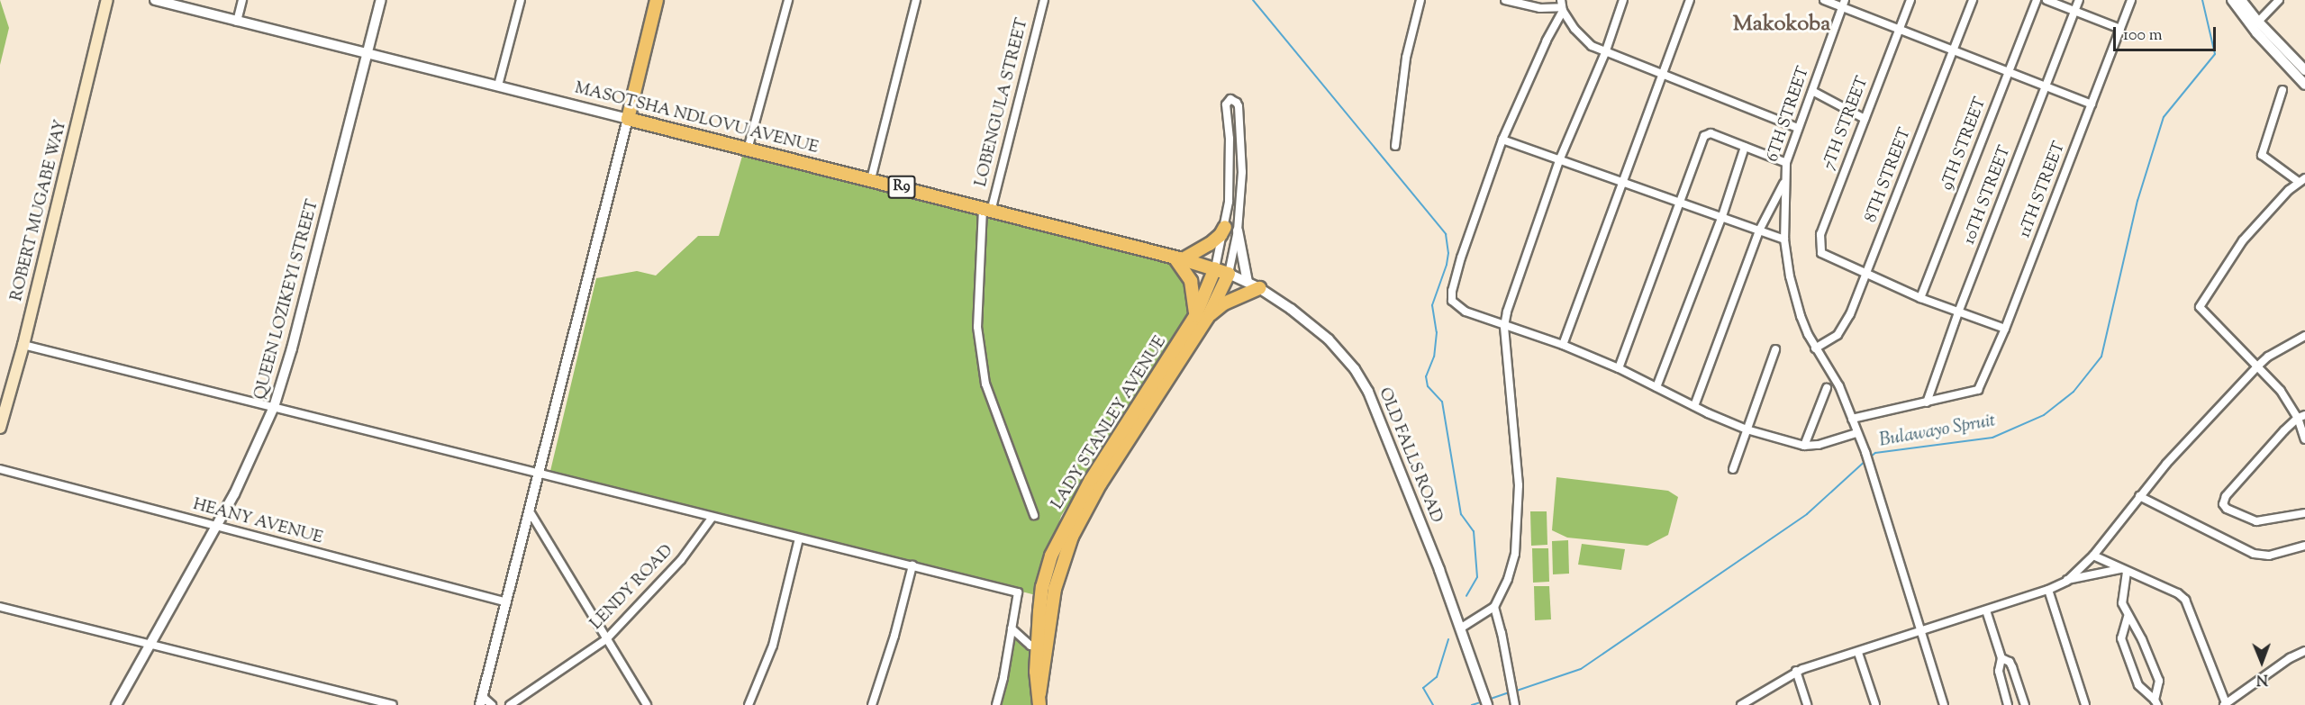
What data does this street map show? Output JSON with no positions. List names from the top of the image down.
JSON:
{
  "streets": {
    "highway": ["MASOTSHA NDLOVU AVENUE", "R9", "LADY STANLEY AVENUE"],
    "main road": ["ROBERT MUGABE WAY"],
    "street": [
      "LOBENGULA STREET",
      "6TH STREET",
      "7TH STREET",
      "9TH STREET",
      "8TH STREET",
      "11TH STREET",
      "10TH STREET",
      "QUEEN LOZIKEYI STREET",
      "OLD FALLS ROAD",
      "HEANY AVENUE",
      "LENDY ROAD"
    ]
  },
  "crossings": [
    ["LOBENGULA STREET", "MASOTSHA NDLOVU AVENUE"],
    ["6TH STREET", "8TH STREET"],
    ["MASOTSHA NDLOVU AVENUE", "QUEEN LOZIKEYI STREET"],
    ["MASOTSHA NDLOVU AVENUE", "LADY STANLEY AVENUE"],
    ["MASOTSHA NDLOVU AVENUE", "OLD FALLS ROAD"],
    ["7TH STREET", "8TH STREET"],
    ["11TH STREET", "10TH STREET"],
    ["QUEEN LOZIKEYI STREET", "HEANY AVENUE"],
    ["LADY STANLEY AVENUE", "OLD FALLS ROAD"]
  ],
  "districts": ["Makokoba"],
  "water": ["Bulawayo Spruit"],
  "scale_bar": "100 m",
  "north": "bottom"
}
